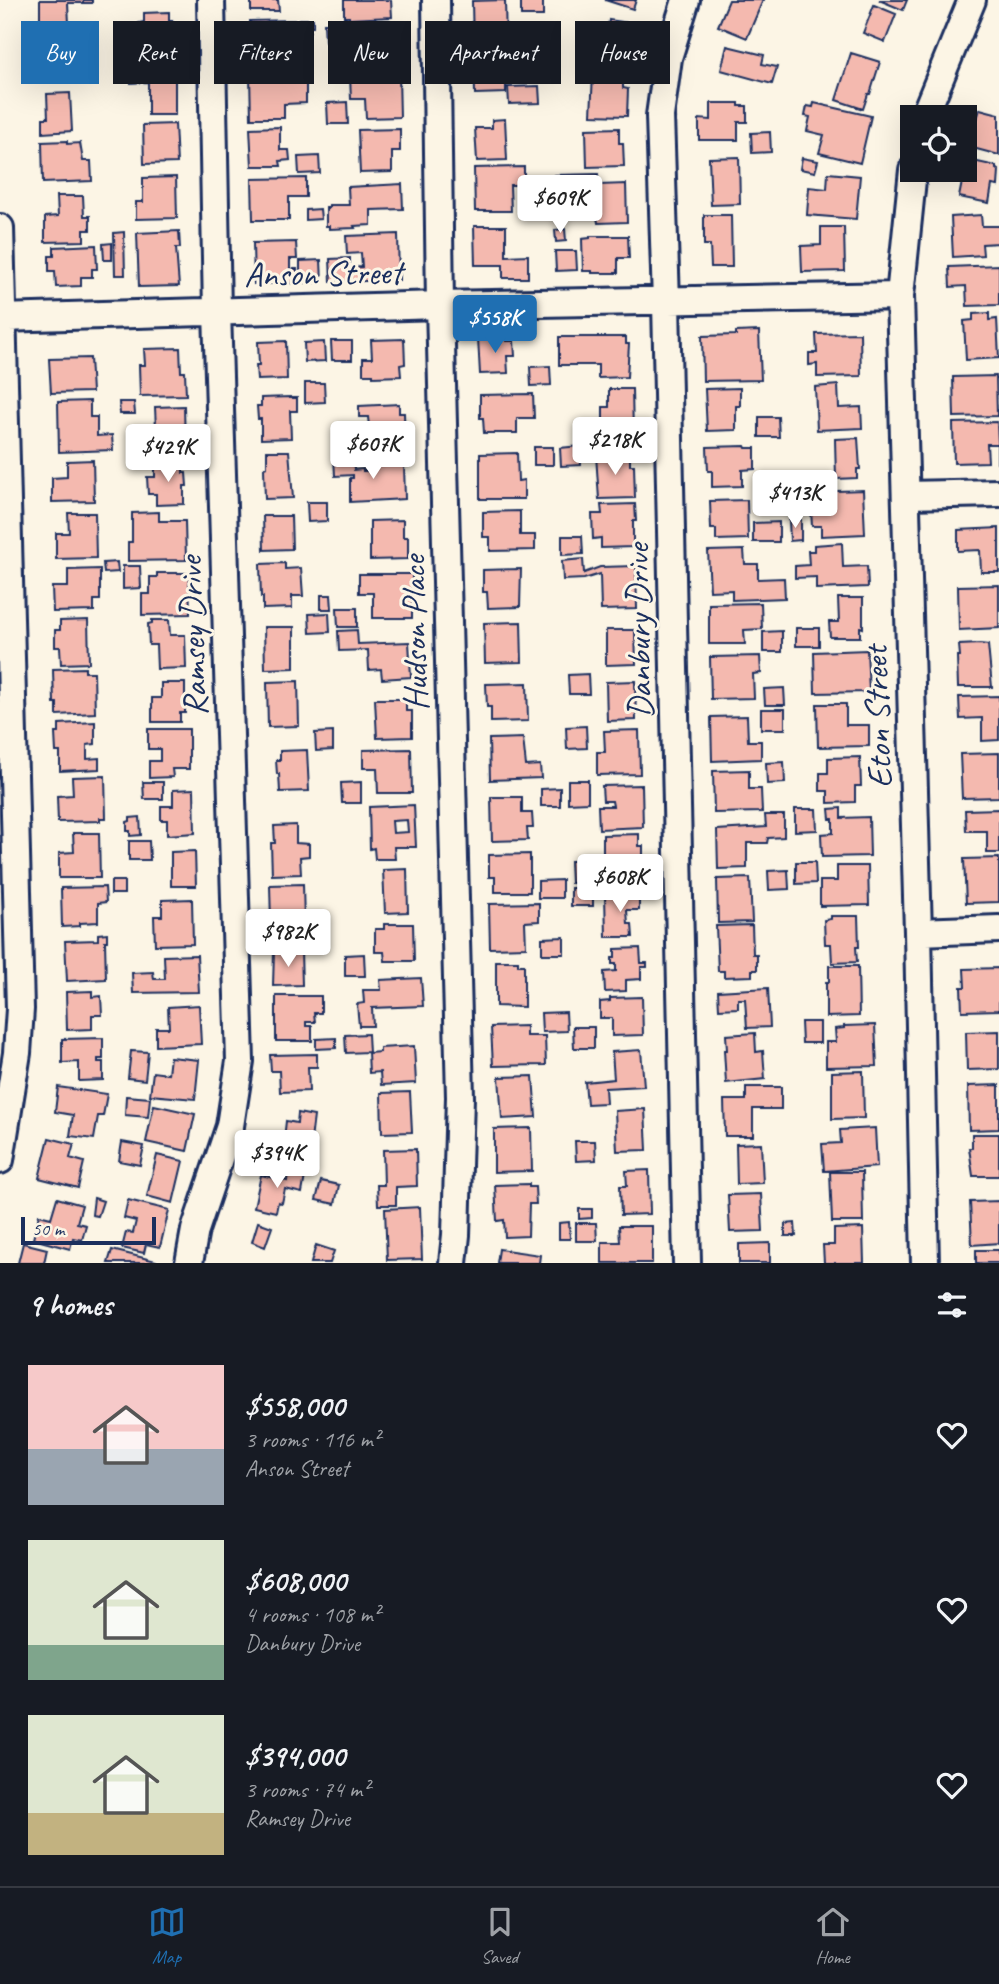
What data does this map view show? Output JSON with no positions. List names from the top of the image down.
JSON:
{
  "streets": {
    "street": [
      "Anson Street",
      "Danbury Drive",
      "Hudson Place",
      "Ramsey Drive",
      "Eton Street"
    ]
  },
  "crossings": [
    ["Anson Street", "Danbury Drive"],
    ["Anson Street", "Hudson Place"],
    ["Anson Street", "Ramsey Drive"],
    ["Anson Street", "Eton Street"]
  ],
  "scale_bar": "50 m",
  "page": {
    "chip": [
      "Buy",
      "Rent",
      "Filters",
      "New",
      "Apartment",
      "House"
    ],
    "price": [
      "$609K",
      "$558K",
      "$218K",
      "$607K",
      "$429K",
      "$413K",
      "$608K",
      "$982K",
      "$394K"
    ],
    "scale": "50 m",
    "heading": "9 homes",
    "list": [
      {
        "name": "$558,000",
        "note": "3 rooms · 116 m² · Anson Street"
      },
      {
        "name": "$608,000",
        "note": "4 rooms · 108 m² · Danbury Drive"
      },
      {
        "name": "$394,000",
        "note": "3 rooms · 74 m² · Ramsey Drive"
      }
    ],
    "tabs": ["Map", "Saved", "Home"]
  }
}
